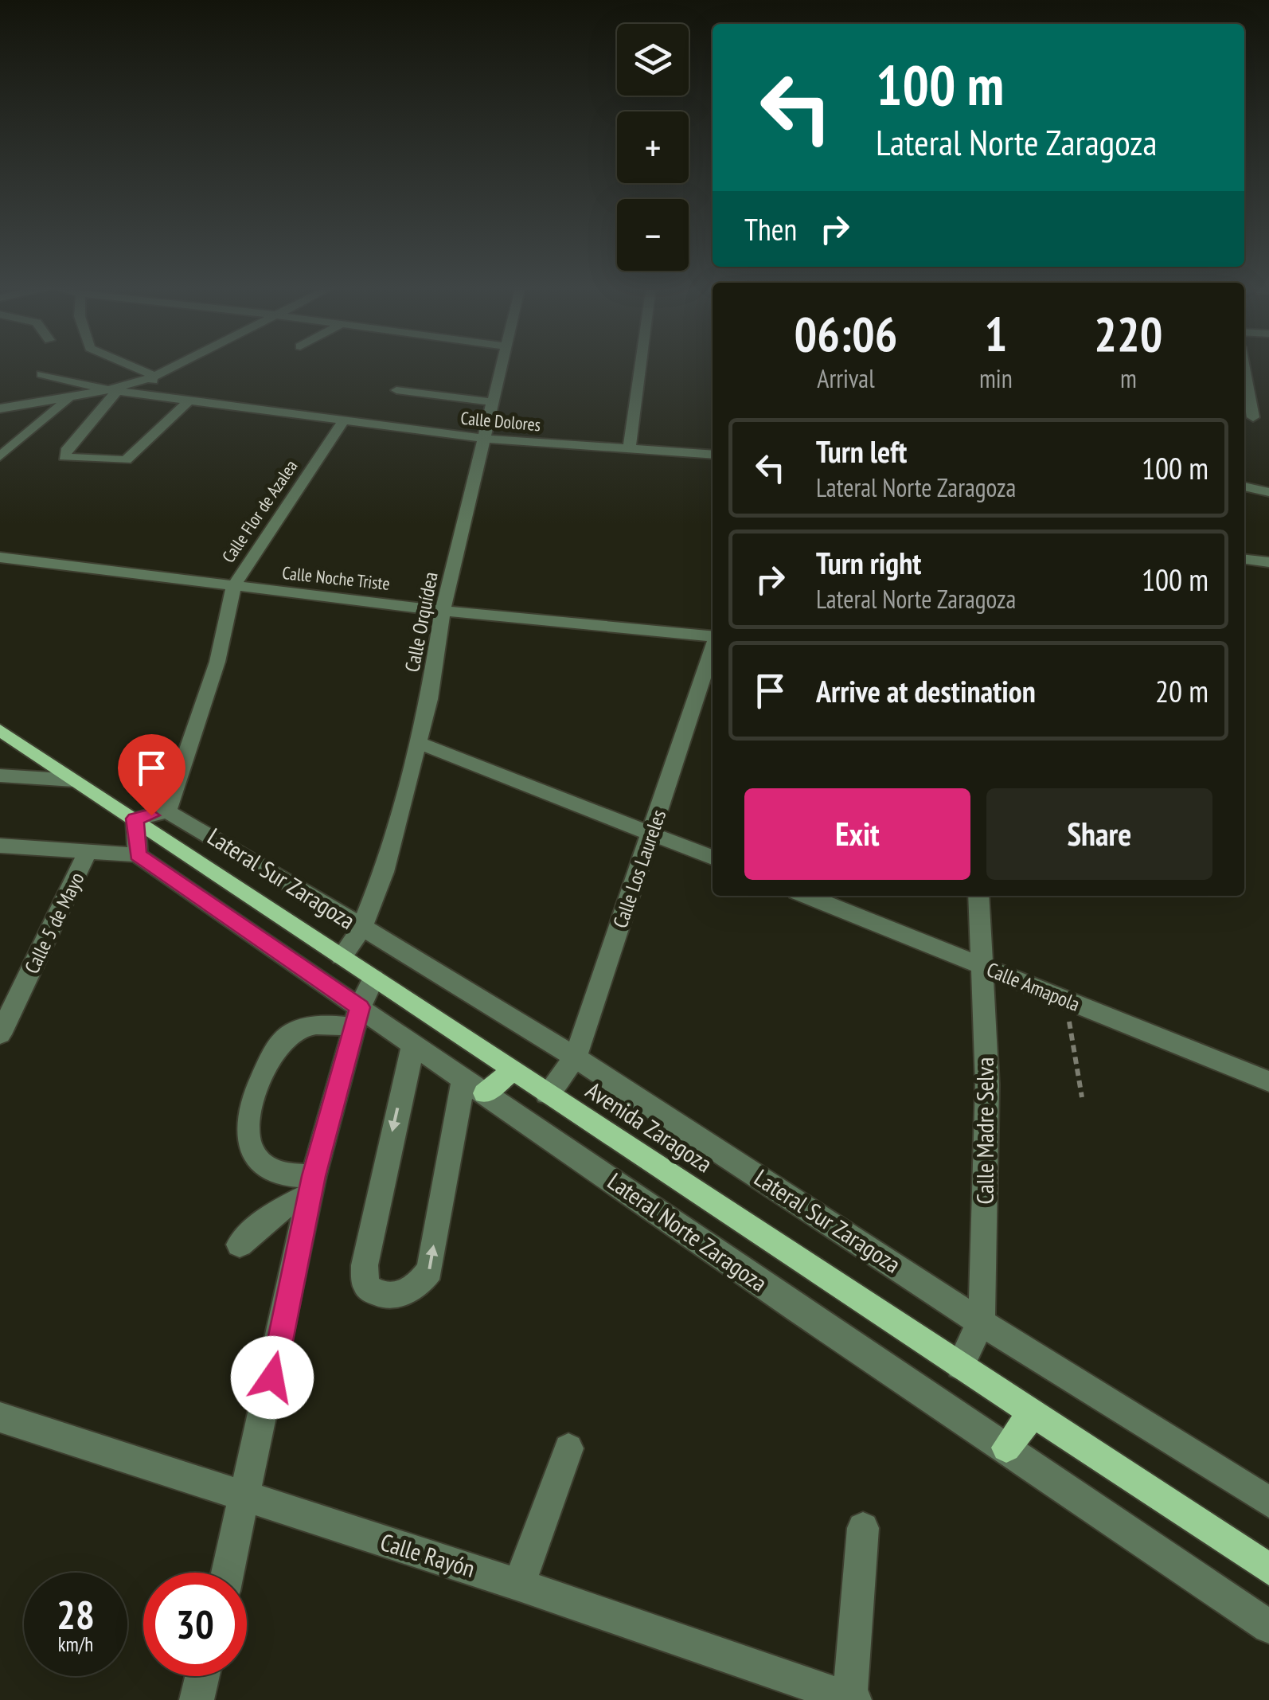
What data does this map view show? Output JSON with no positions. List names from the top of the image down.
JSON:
{
  "streets": {
    "main road": ["Avenida Zaragoza"],
    "street": [
      "Calle Dolores",
      "Calle Flor de Azalea",
      "Calle Noche Triste",
      "Calle Orquídea",
      "Calle Los Laureles",
      "Lateral Sur Zaragoza",
      "Calle 5 de Mayo",
      "Calle Amapola",
      "Calle Madre Selva",
      "Lateral Norte Zaragoza",
      "Calle Rayón"
    ]
  },
  "crossings": [
    ["Calle Dolores", "Calle Flor de Azalea"],
    ["Calle Dolores", "Calle Orquídea"],
    ["Calle Flor de Azalea", "Calle Noche Triste"],
    ["Calle Flor de Azalea", "Lateral Sur Zaragoza"],
    ["Calle Noche Triste", "Calle Orquídea"],
    ["Calle Orquídea", "Lateral Sur Zaragoza"],
    ["Calle Orquídea", "Avenida Zaragoza"],
    ["Calle Los Laureles", "Lateral Sur Zaragoza"],
    ["Calle Los Laureles", "Avenida Zaragoza"],
    ["Lateral Sur Zaragoza", "Calle Madre Selva"],
    ["Calle Amapola", "Calle Madre Selva"],
    ["Avenida Zaragoza", "Calle Madre Selva"]
  ],
  "page": {
    "map_buttons": ["+", "−"],
    "turn": ["100 m", "Lateral Norte Zaragoza"],
    "then": "Then",
    "eta": [
      "06:06",
      "Arrival",
      "1",
      "min",
      "220",
      "m"
    ],
    "list": [
      {
        "name": "Turn left",
        "note": "Lateral Norte Zaragoza",
        "value": "100 m"
      },
      {
        "name": "Turn right",
        "note": "Lateral Norte Zaragoza",
        "value": "100 m"
      },
      {
        "name": "Arrive at destination",
        "value": "20 m"
      }
    ],
    "buttons": ["Exit", "Share"],
    "speed": "28 km/h",
    "limit": "30"
  }
}
